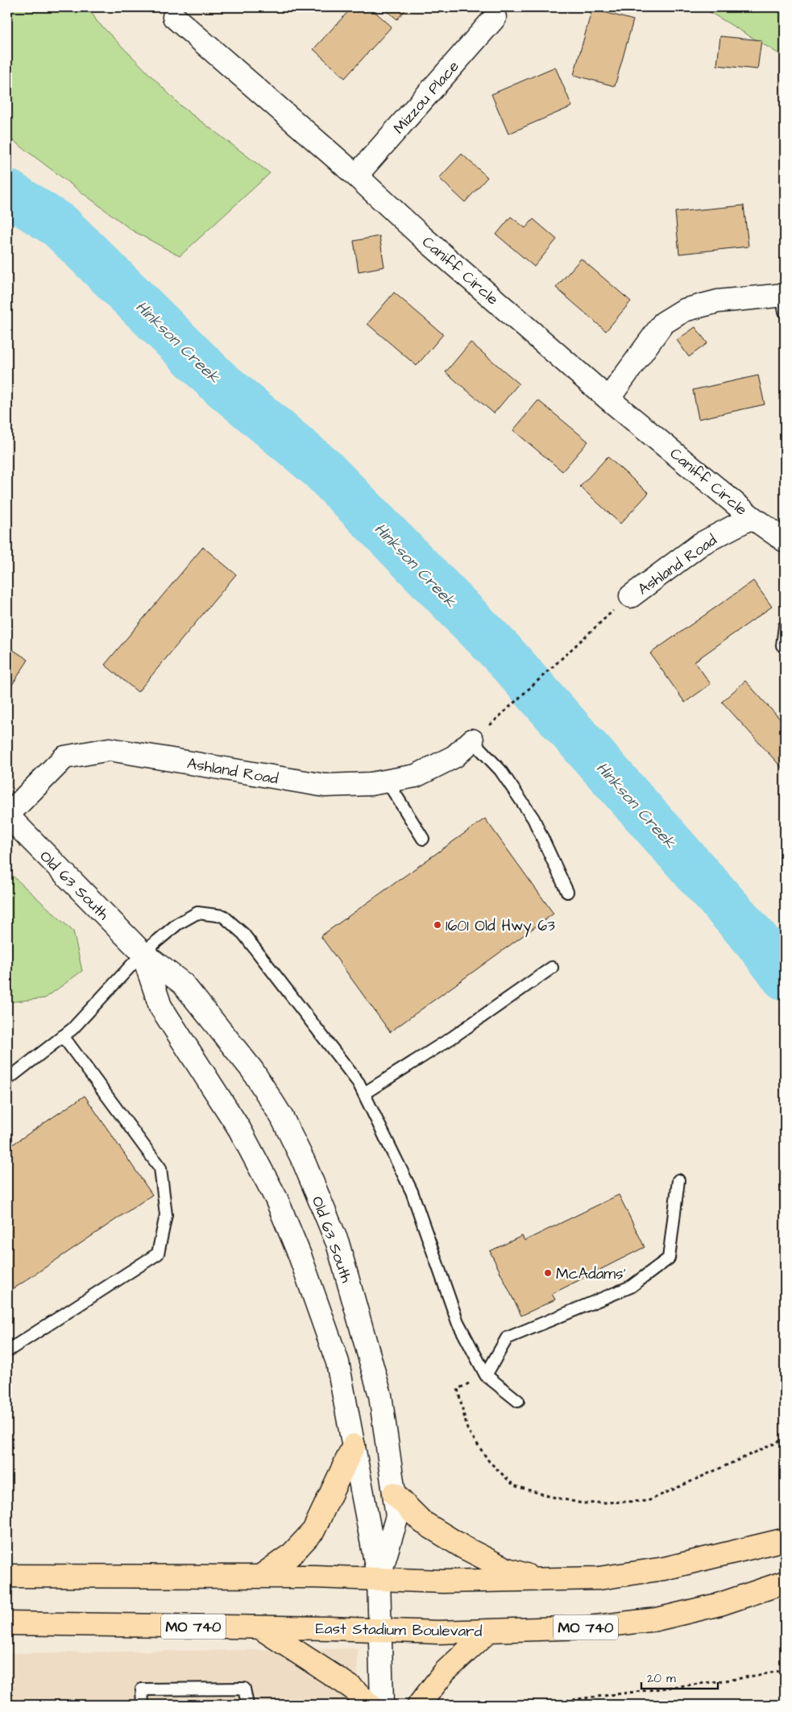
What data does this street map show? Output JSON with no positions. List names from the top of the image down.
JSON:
{
  "streets": {
    "main road": ["MO 740", "East Stadium Boulevard"],
    "street": [
      "Mizzou Place",
      "Caniff Circle",
      "Ashland Road",
      "Old 63 South"
    ]
  },
  "crossings": [
    ["Mizzou Place", "Caniff Circle"],
    ["Caniff Circle", "Ashland Road"],
    ["Ashland Road", "Old 63 South"],
    ["Old 63 South", "East Stadium Boulevard"]
  ],
  "water": ["Hinkson Creek"],
  "places": ["1601 Old Hwy 63", "McAdams'"],
  "scale_bar": "20 m"
}
